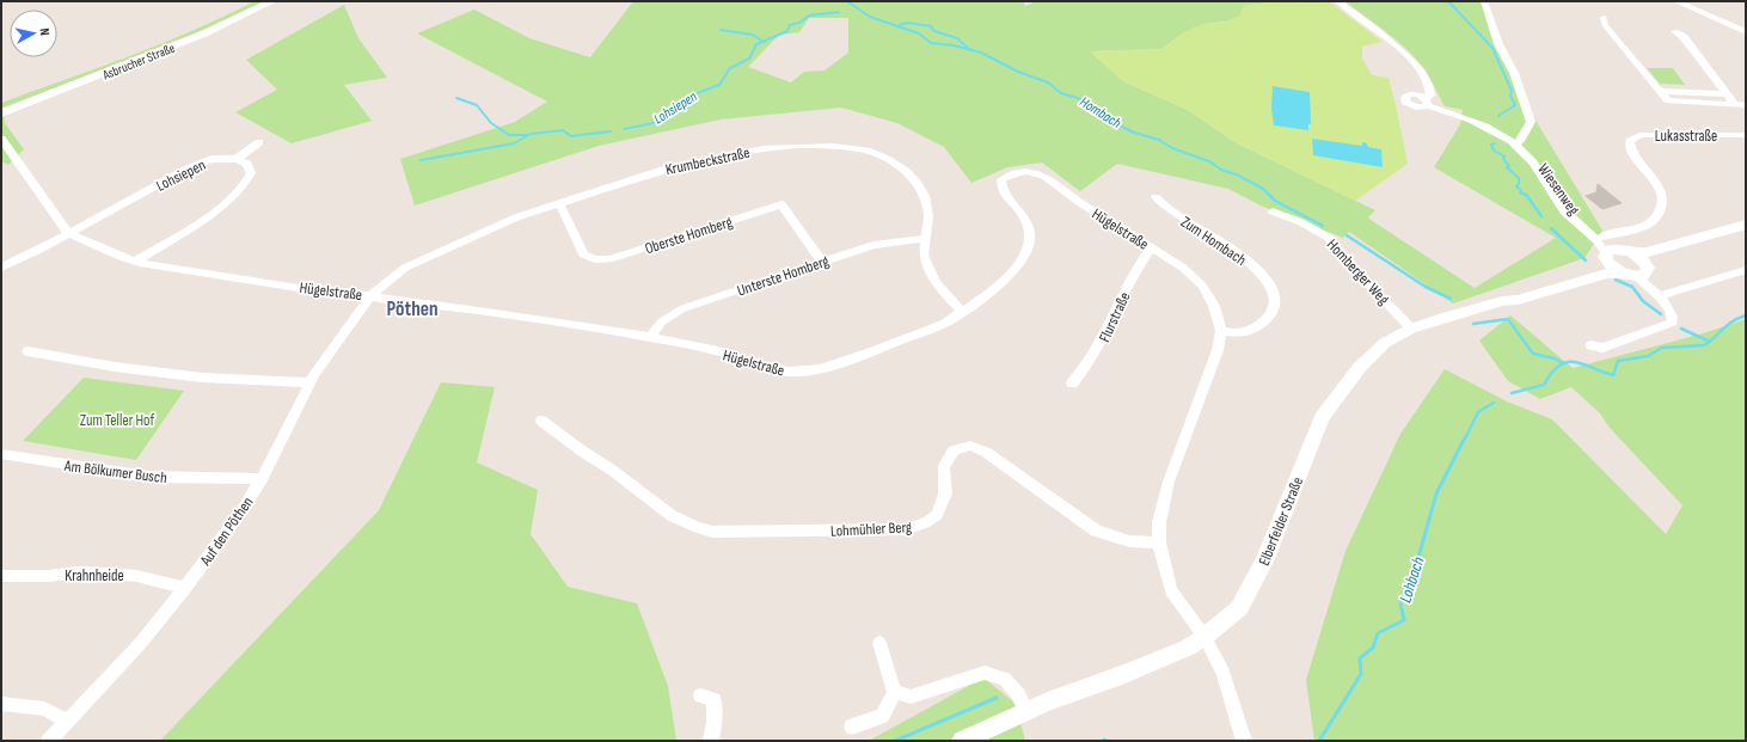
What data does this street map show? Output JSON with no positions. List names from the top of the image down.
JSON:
{
  "streets": {
    "main road": ["Asbrucher Straße", "Elberfelder Straße"],
    "street": [
      "Lukasstraße",
      "Krumbeckstraße",
      "Lohsiepen",
      "Wiesenweg",
      "Hügelstraße",
      "Oberste Homberg",
      "Zum Hombach",
      "Homberger Weg",
      "Unterste Homberg",
      "Flurstraße",
      "Am Bölkumer Busch",
      "Lohmühler Berg",
      "Auf den Pöthen",
      "Krahnheide"
    ]
  },
  "crossings": [
    ["Lukasstraße", "Wiesenweg"],
    ["Krumbeckstraße", "Hügelstraße"],
    ["Krumbeckstraße", "Oberste Homberg"],
    ["Krumbeckstraße", "Unterste Homberg"],
    ["Krumbeckstraße", "Auf den Pöthen"],
    ["Lohsiepen", "Hügelstraße"],
    ["Wiesenweg", "Elberfelder Straße"],
    ["Hügelstraße", "Zum Hombach"],
    ["Hügelstraße", "Unterste Homberg"],
    ["Hügelstraße", "Flurstraße"],
    ["Hügelstraße", "Lohmühler Berg"],
    ["Hügelstraße", "Auf den Pöthen"],
    ["Oberste Homberg", "Unterste Homberg"],
    ["Homberger Weg", "Elberfelder Straße"],
    ["Am Bölkumer Busch", "Auf den Pöthen"],
    ["Auf den Pöthen", "Krahnheide"]
  ],
  "districts": ["Pöthen"],
  "water": ["Lohsiepen", "Hombach", "Lohbach"],
  "parks": ["Zum Teller Hof"],
  "north": "right"
}
